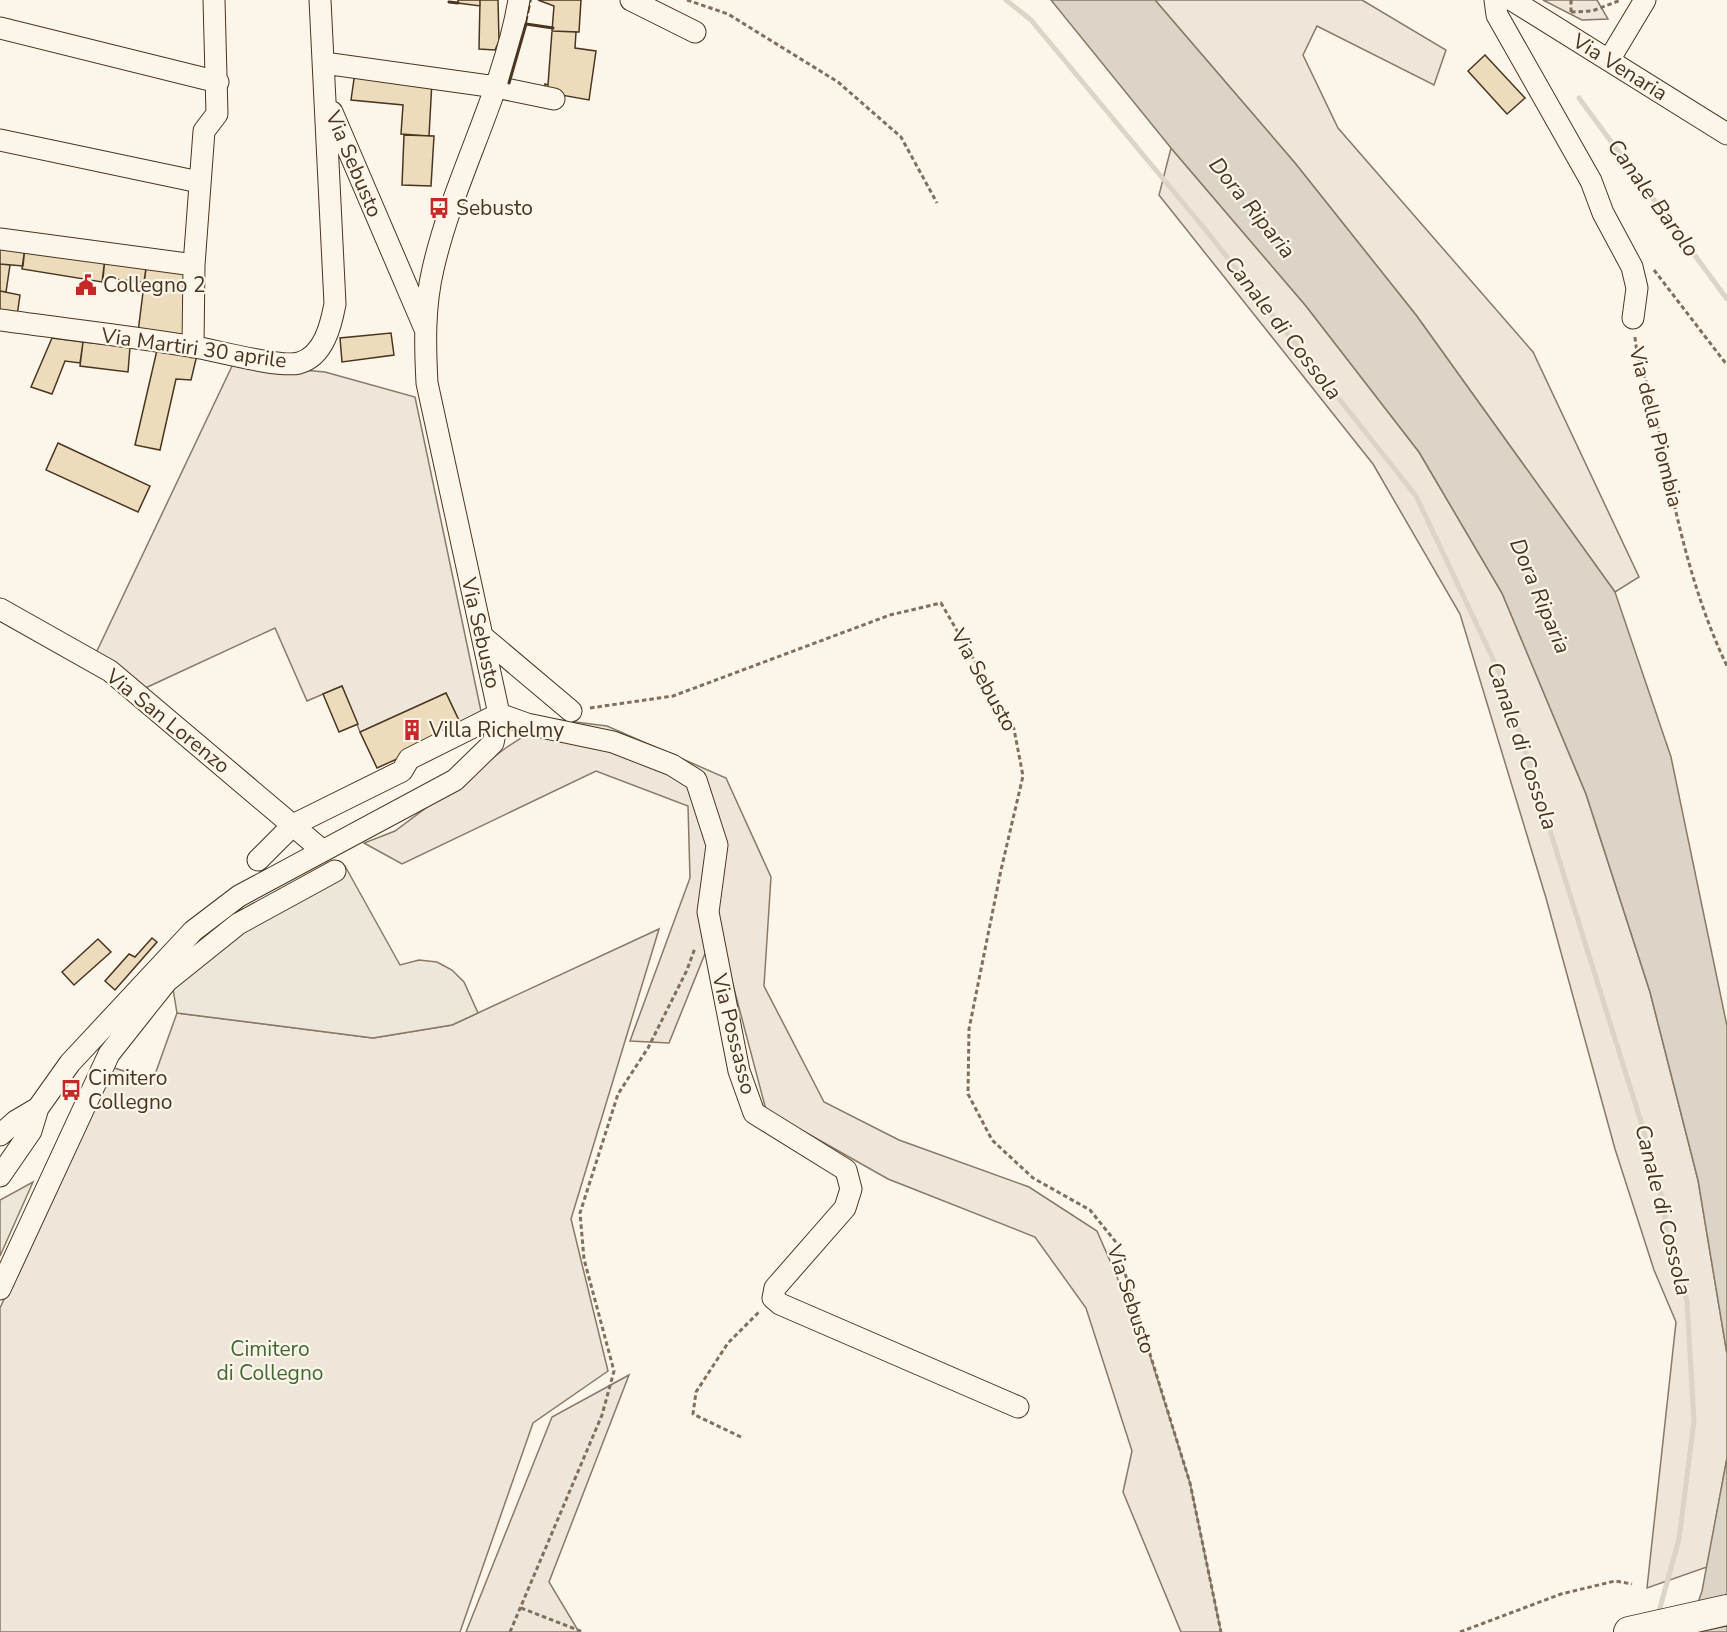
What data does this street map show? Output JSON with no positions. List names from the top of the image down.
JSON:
{
  "streets": {
    "street": [
      "Via Venaria",
      "Via Sebusto",
      "Via Martiri 30 aprile",
      "Via della Piombia",
      "Via San Lorenzo",
      "Via Possasso"
    ]
  },
  "crossings": [
    ["Via Sebusto", "Via Martiri 30 aprile"],
    ["Via Sebusto", "Via Possasso"]
  ],
  "water": ["Canale Barolo", "Dora Riparia", "Canale di Cossola"],
  "parks": ["Cimitero di Collegno"],
  "places": {
    "bus stop": ["Sebusto", "Cimitero Collegno"],
    "public building": ["Collegno 2"],
    "building": ["Villa Richelmy"]
  }
}
